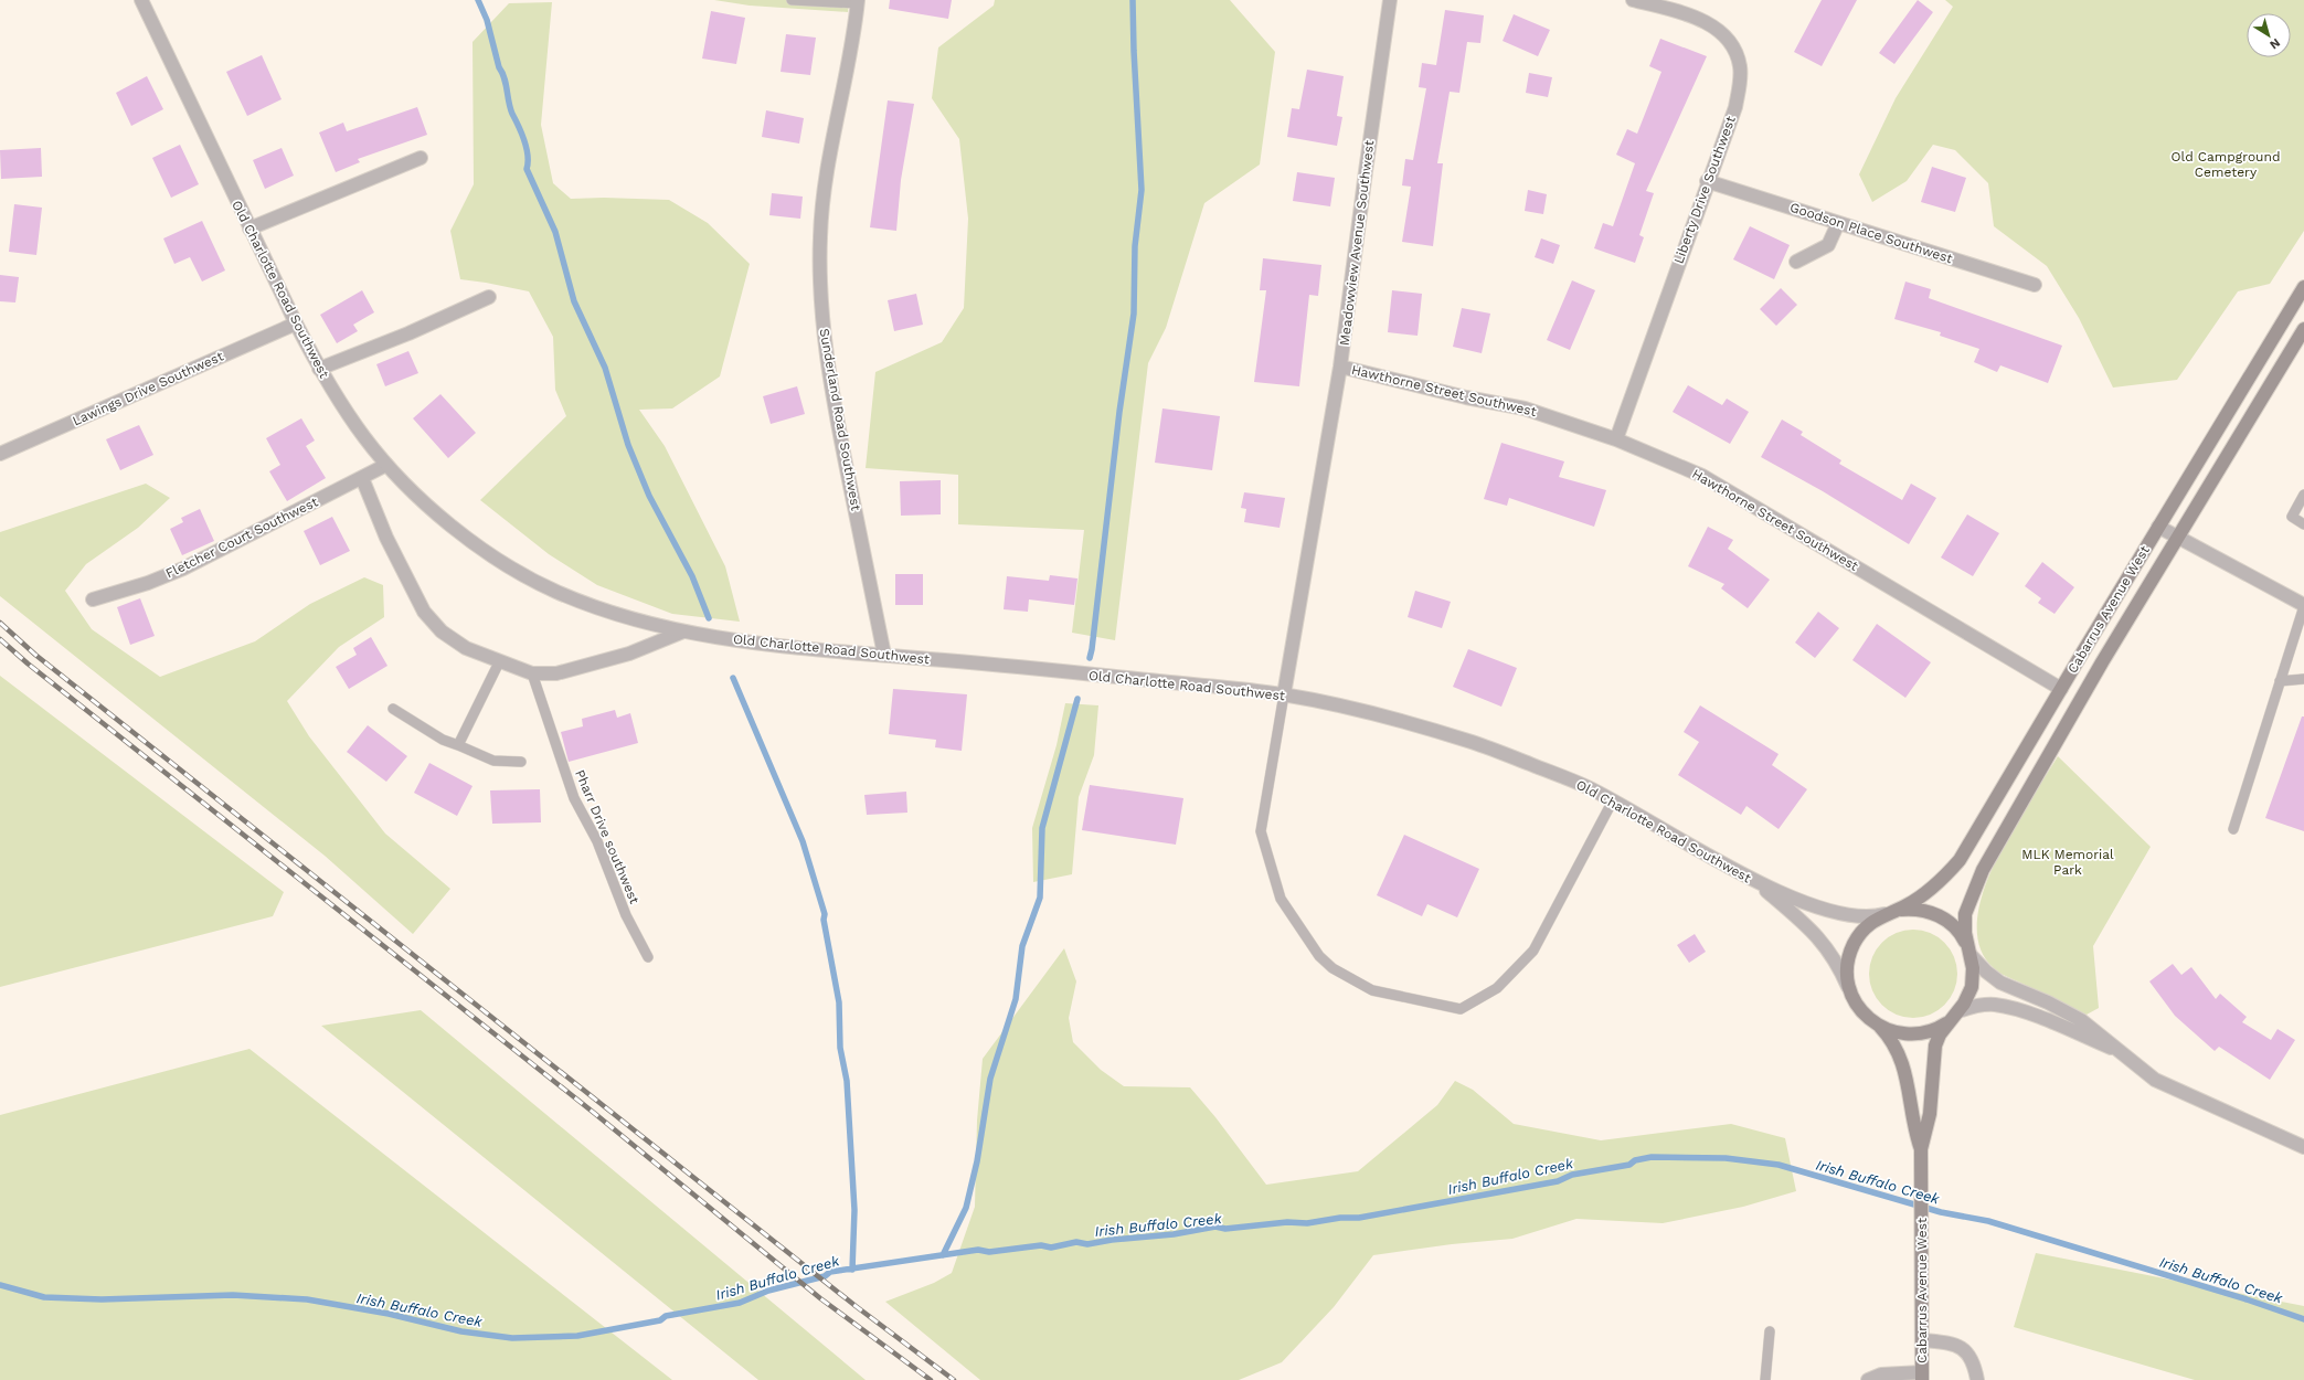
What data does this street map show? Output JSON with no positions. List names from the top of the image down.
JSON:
{
  "streets": {
    "main road": ["Cabarrus Avenue West"],
    "street": [
      "Liberty Drive Southwest",
      "Goodson Place Southwest",
      "Meadowview Avenue Southwest",
      "Old Charlotte Road Southwest",
      "Lawings Drive Southwest",
      "Hawthorne Street Southwest",
      "Sunderland Road Southwest",
      "Fletcher Court Southwest"
    ],
    "lane": ["Pharr Drive southwest"]
  },
  "crossings": [
    ["Liberty Drive Southwest", "Goodson Place Southwest"],
    ["Liberty Drive Southwest", "Hawthorne Street Southwest"],
    ["Meadowview Avenue Southwest", "Old Charlotte Road Southwest"],
    ["Meadowview Avenue Southwest", "Hawthorne Street Southwest"],
    ["Old Charlotte Road Southwest", "Lawings Drive Southwest"],
    ["Old Charlotte Road Southwest", "Sunderland Road Southwest"],
    ["Old Charlotte Road Southwest", "Fletcher Court Southwest"],
    ["Old Charlotte Road Southwest", "Cabarrus Avenue West"],
    ["Hawthorne Street Southwest", "Cabarrus Avenue West"]
  ],
  "water": ["Irish Buffalo Creek"],
  "parks": ["Old Campground Cemetery", "MLK Memorial Park"],
  "north": "bottom right"
}
